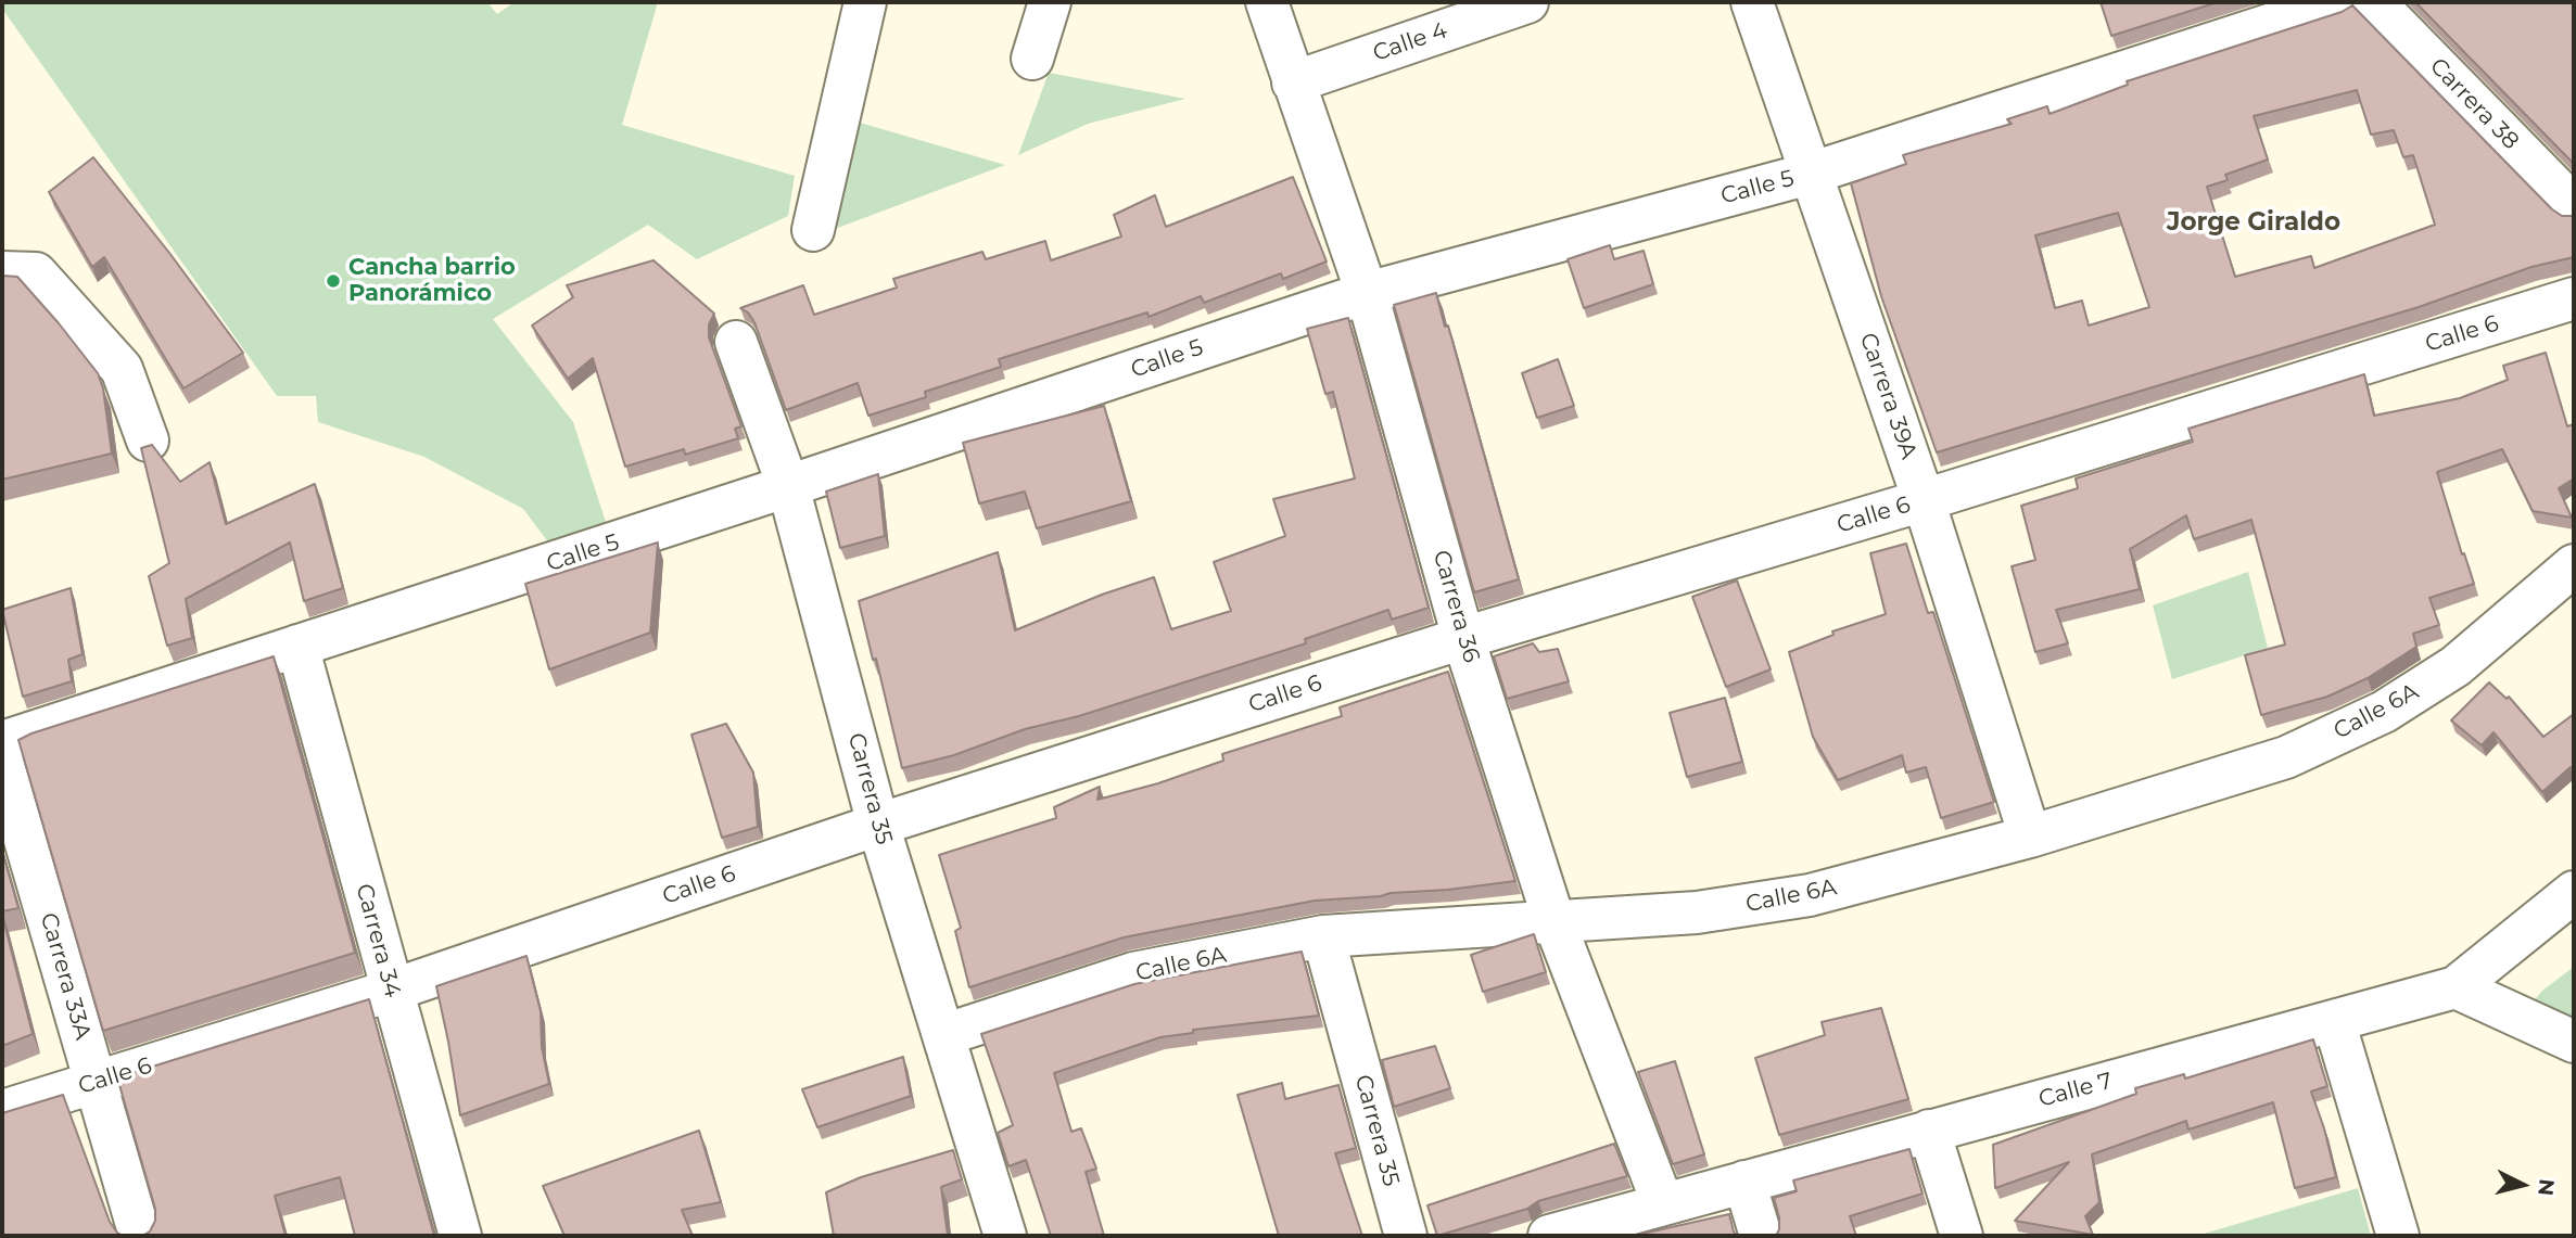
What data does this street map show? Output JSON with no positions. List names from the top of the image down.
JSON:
{
  "streets": {
    "street": [
      "Calle 4",
      "Carrera 38",
      "Calle 5",
      "Calle 6",
      "Carrera 39A",
      "Carrera 36",
      "Calle 6A",
      "Carrera 35",
      "Carrera 34",
      "Carrera 33A",
      "Calle 7"
    ]
  },
  "crossings": [
    ["Calle 4", "Carrera 36"],
    ["Calle 5", "Carrera 39A"],
    ["Calle 5", "Carrera 36"],
    ["Calle 5", "Carrera 35"],
    ["Calle 5", "Carrera 34"],
    ["Calle 6", "Carrera 39A"],
    ["Calle 6", "Carrera 36"],
    ["Calle 6", "Carrera 35"],
    ["Calle 6", "Carrera 34"],
    ["Calle 6", "Carrera 33A"],
    ["Carrera 39A", "Calle 6A"],
    ["Carrera 36", "Calle 6A"],
    ["Carrera 36", "Calle 7"],
    ["Calle 6A", "Carrera 35"]
  ],
  "districts": ["Jorge Giraldo"],
  "places": ["Cancha barrio Panorámico"],
  "north": "right"
}
